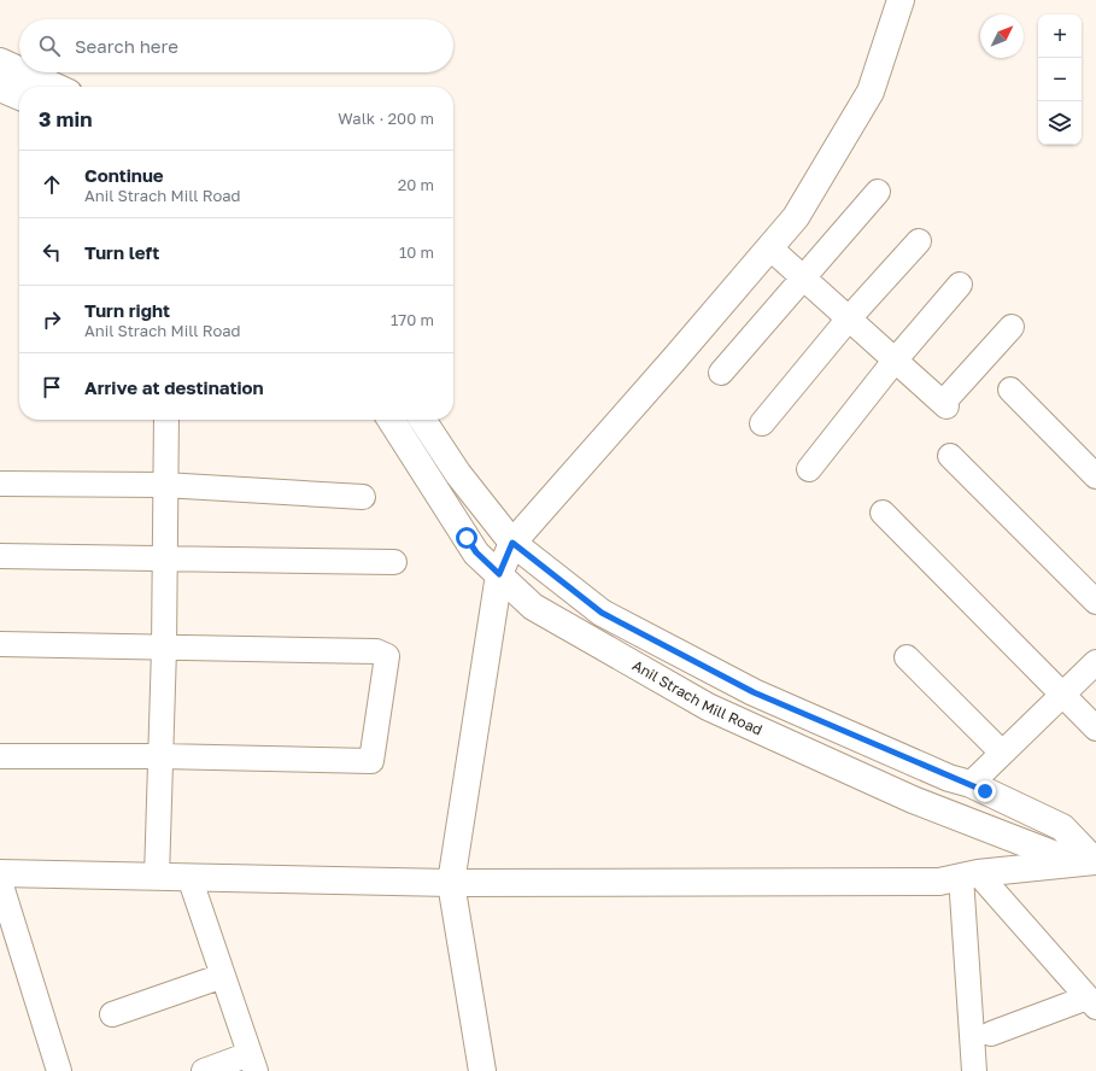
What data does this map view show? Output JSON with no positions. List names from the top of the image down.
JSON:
{
  "streets": {
    "street": ["Anil Strach Mill Road"]
  },
  "north": "top right",
  "page": {
    "map_buttons": ["+", "−"],
    "search": "Search here",
    "heading": ["3 min", "Walk · 200 m"],
    "list": [
      ["Continue", "Anil Strach Mill Road", "20 m"],
      ["Turn left", "10 m"],
      ["Turn right", "Anil Strach Mill Road", "170 m"],
      "Arrive at destination"
    ]
  }
}
